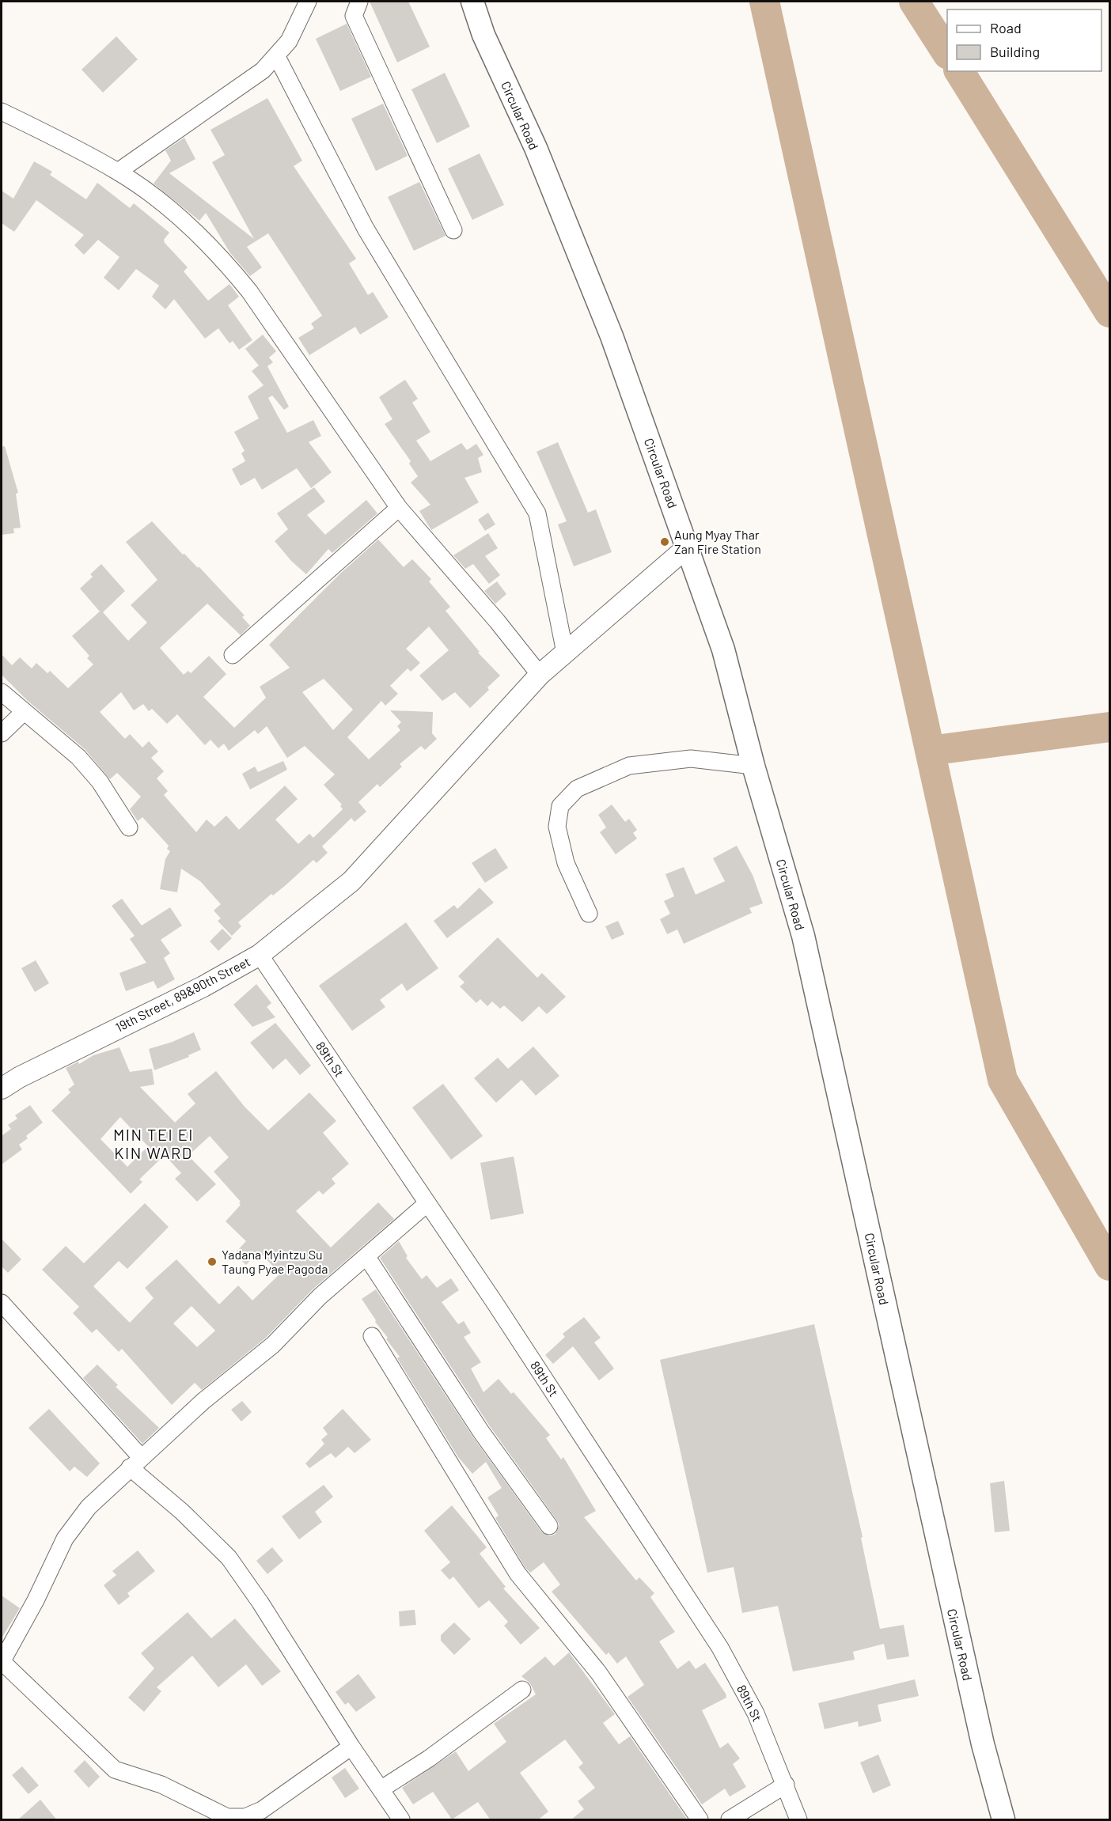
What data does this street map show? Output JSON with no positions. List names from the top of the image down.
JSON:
{
  "streets": {
    "main road": ["Circular Road"],
    "street": ["19th Street, 89&90th Street", "89th St"]
  },
  "crossings": [
    ["Circular Road", "19th Street, 89&90th Street"],
    ["19th Street, 89&90th Street", "89th St"]
  ],
  "districts": ["MIN TEI EI KIN WARD"],
  "places": ["Aung Myay Thar Zan Fire Station", "Yadana Myintzu Su Taung Pyae Pagoda"],
  "legend": ["Road", "Building"]
}
